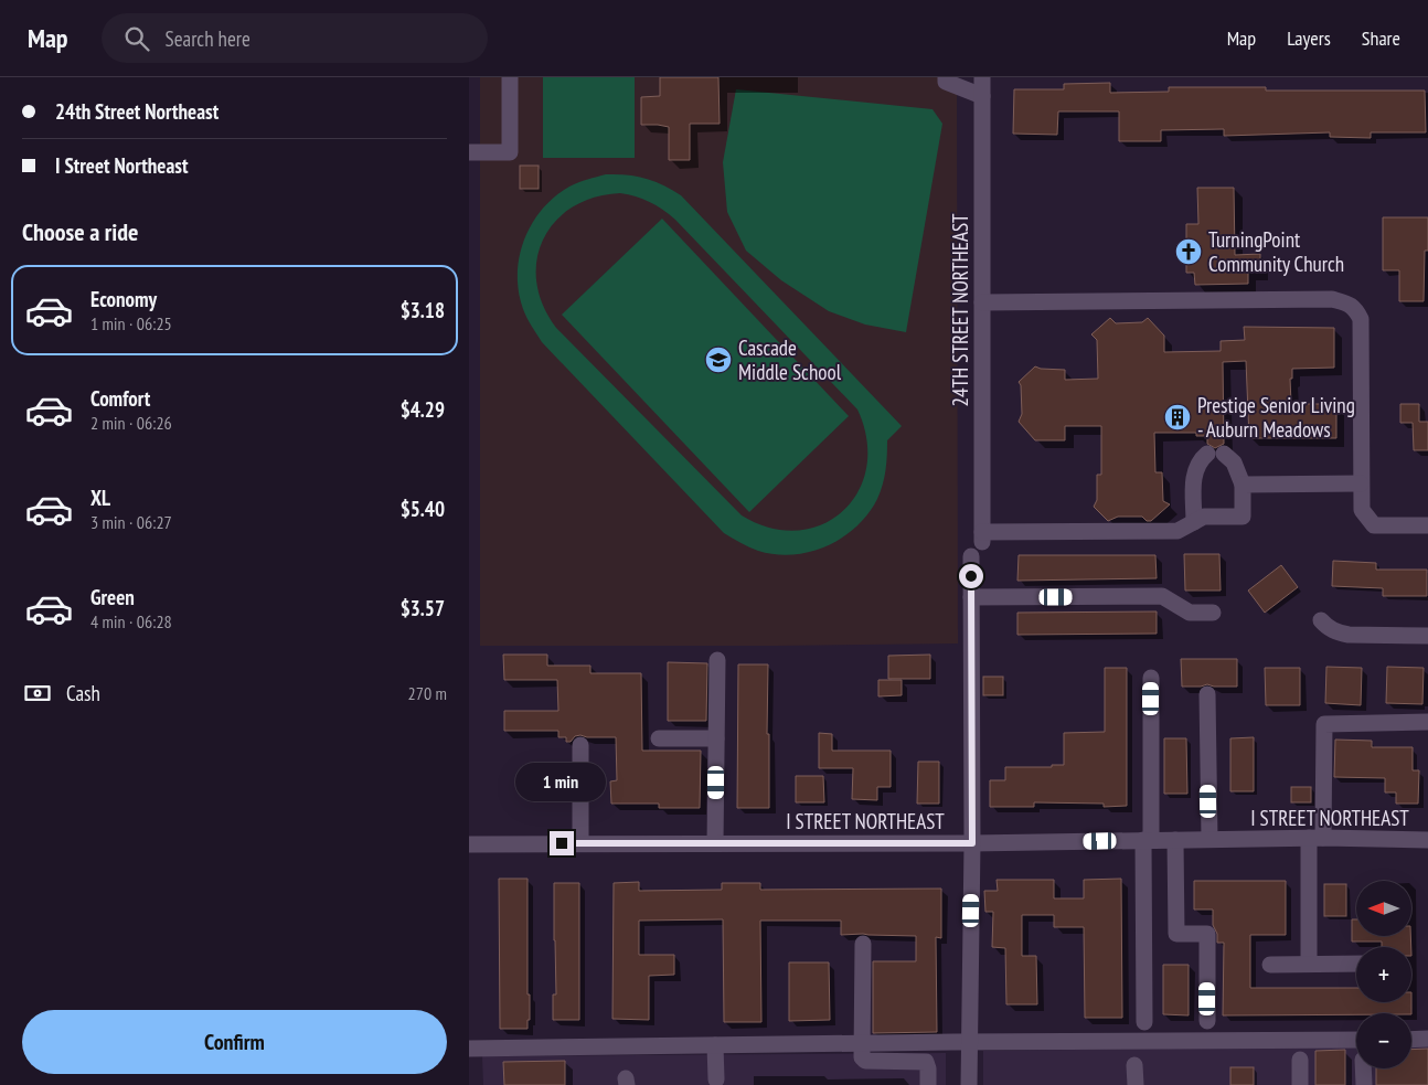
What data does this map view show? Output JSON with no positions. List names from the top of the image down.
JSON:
{
  "streets": {
    "street": ["24TH STREET NORTHEAST", "I STREET NORTHEAST"]
  },
  "places": {
    "church": ["TurningPoint Community Church"],
    "school or university": ["Cascade Middle School"],
    "building": ["Prestige Senior Living - Auburn Meadows"]
  },
  "north": "left",
  "page": {
    "header": "Map",
    "search": "Search here",
    "nav": ["Map", "Layers", "Share"],
    "banner": ["24th Street Northeast", "I Street Northeast"],
    "heading": "Choose a ride",
    "list": [
      {
        "name": "Economy",
        "note": "1 min · 06:25",
        "value": "$3.18"
      },
      {
        "name": "Comfort",
        "note": "2 min · 06:26",
        "value": "$4.29"
      },
      {
        "name": "XL",
        "note": "3 min · 06:27",
        "value": "$5.40"
      },
      {
        "name": "Green",
        "note": "4 min · 06:28",
        "value": "$3.57"
      }
    ],
    "pay": ["Cash", "270 m"],
    "bubble": "1 min",
    "map_buttons": ["+", "−"],
    "buttons": "Confirm"
  }
}
